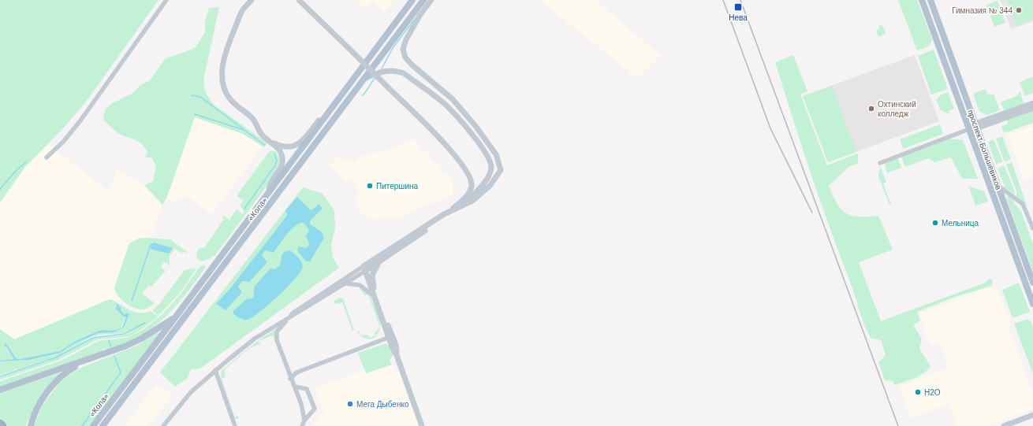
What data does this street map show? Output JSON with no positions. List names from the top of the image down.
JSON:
{
  "streets": {
    "main road": ["проспект Большевиков", "«Кола»"]
  },
  "places": {
    "transit": ["Нева"],
    "other": [
      "Гимназия № 344",
      "Охтинский колледж",
      "Питершина",
      "Мельница",
      "H2O",
      "Мега Дыбенко"
    ]
  }
}
